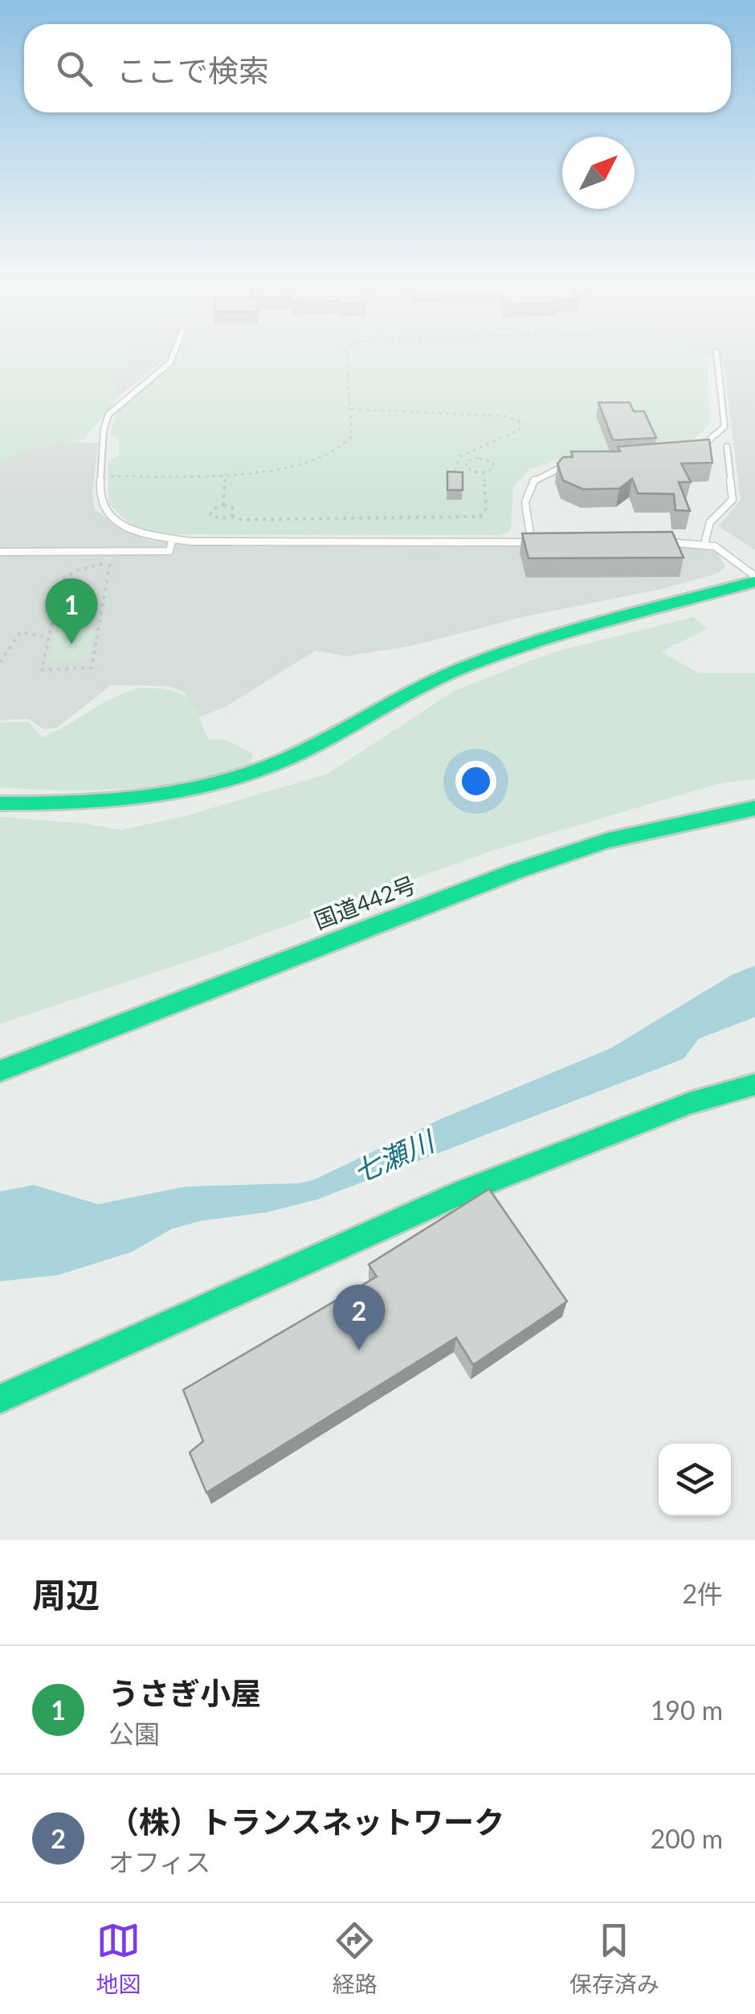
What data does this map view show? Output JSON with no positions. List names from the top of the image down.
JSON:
{
  "streets": {
    "main road": ["国道442号"]
  },
  "water": ["七瀬川"],
  "north": "top right",
  "page": {
    "search": "ここで検索",
    "pins": ["1", "2"],
    "heading": ["周辺", "2件"],
    "list": [
      {
        "mark": "1",
        "name": "うさぎ小屋",
        "note": "公園",
        "value": "190 m"
      },
      {
        "mark": "2",
        "name": "（株）トランスネットワーク",
        "note": "オフィス",
        "value": "200 m"
      }
    ],
    "nav": ["地図", "経路", "保存済み"]
  }
}
